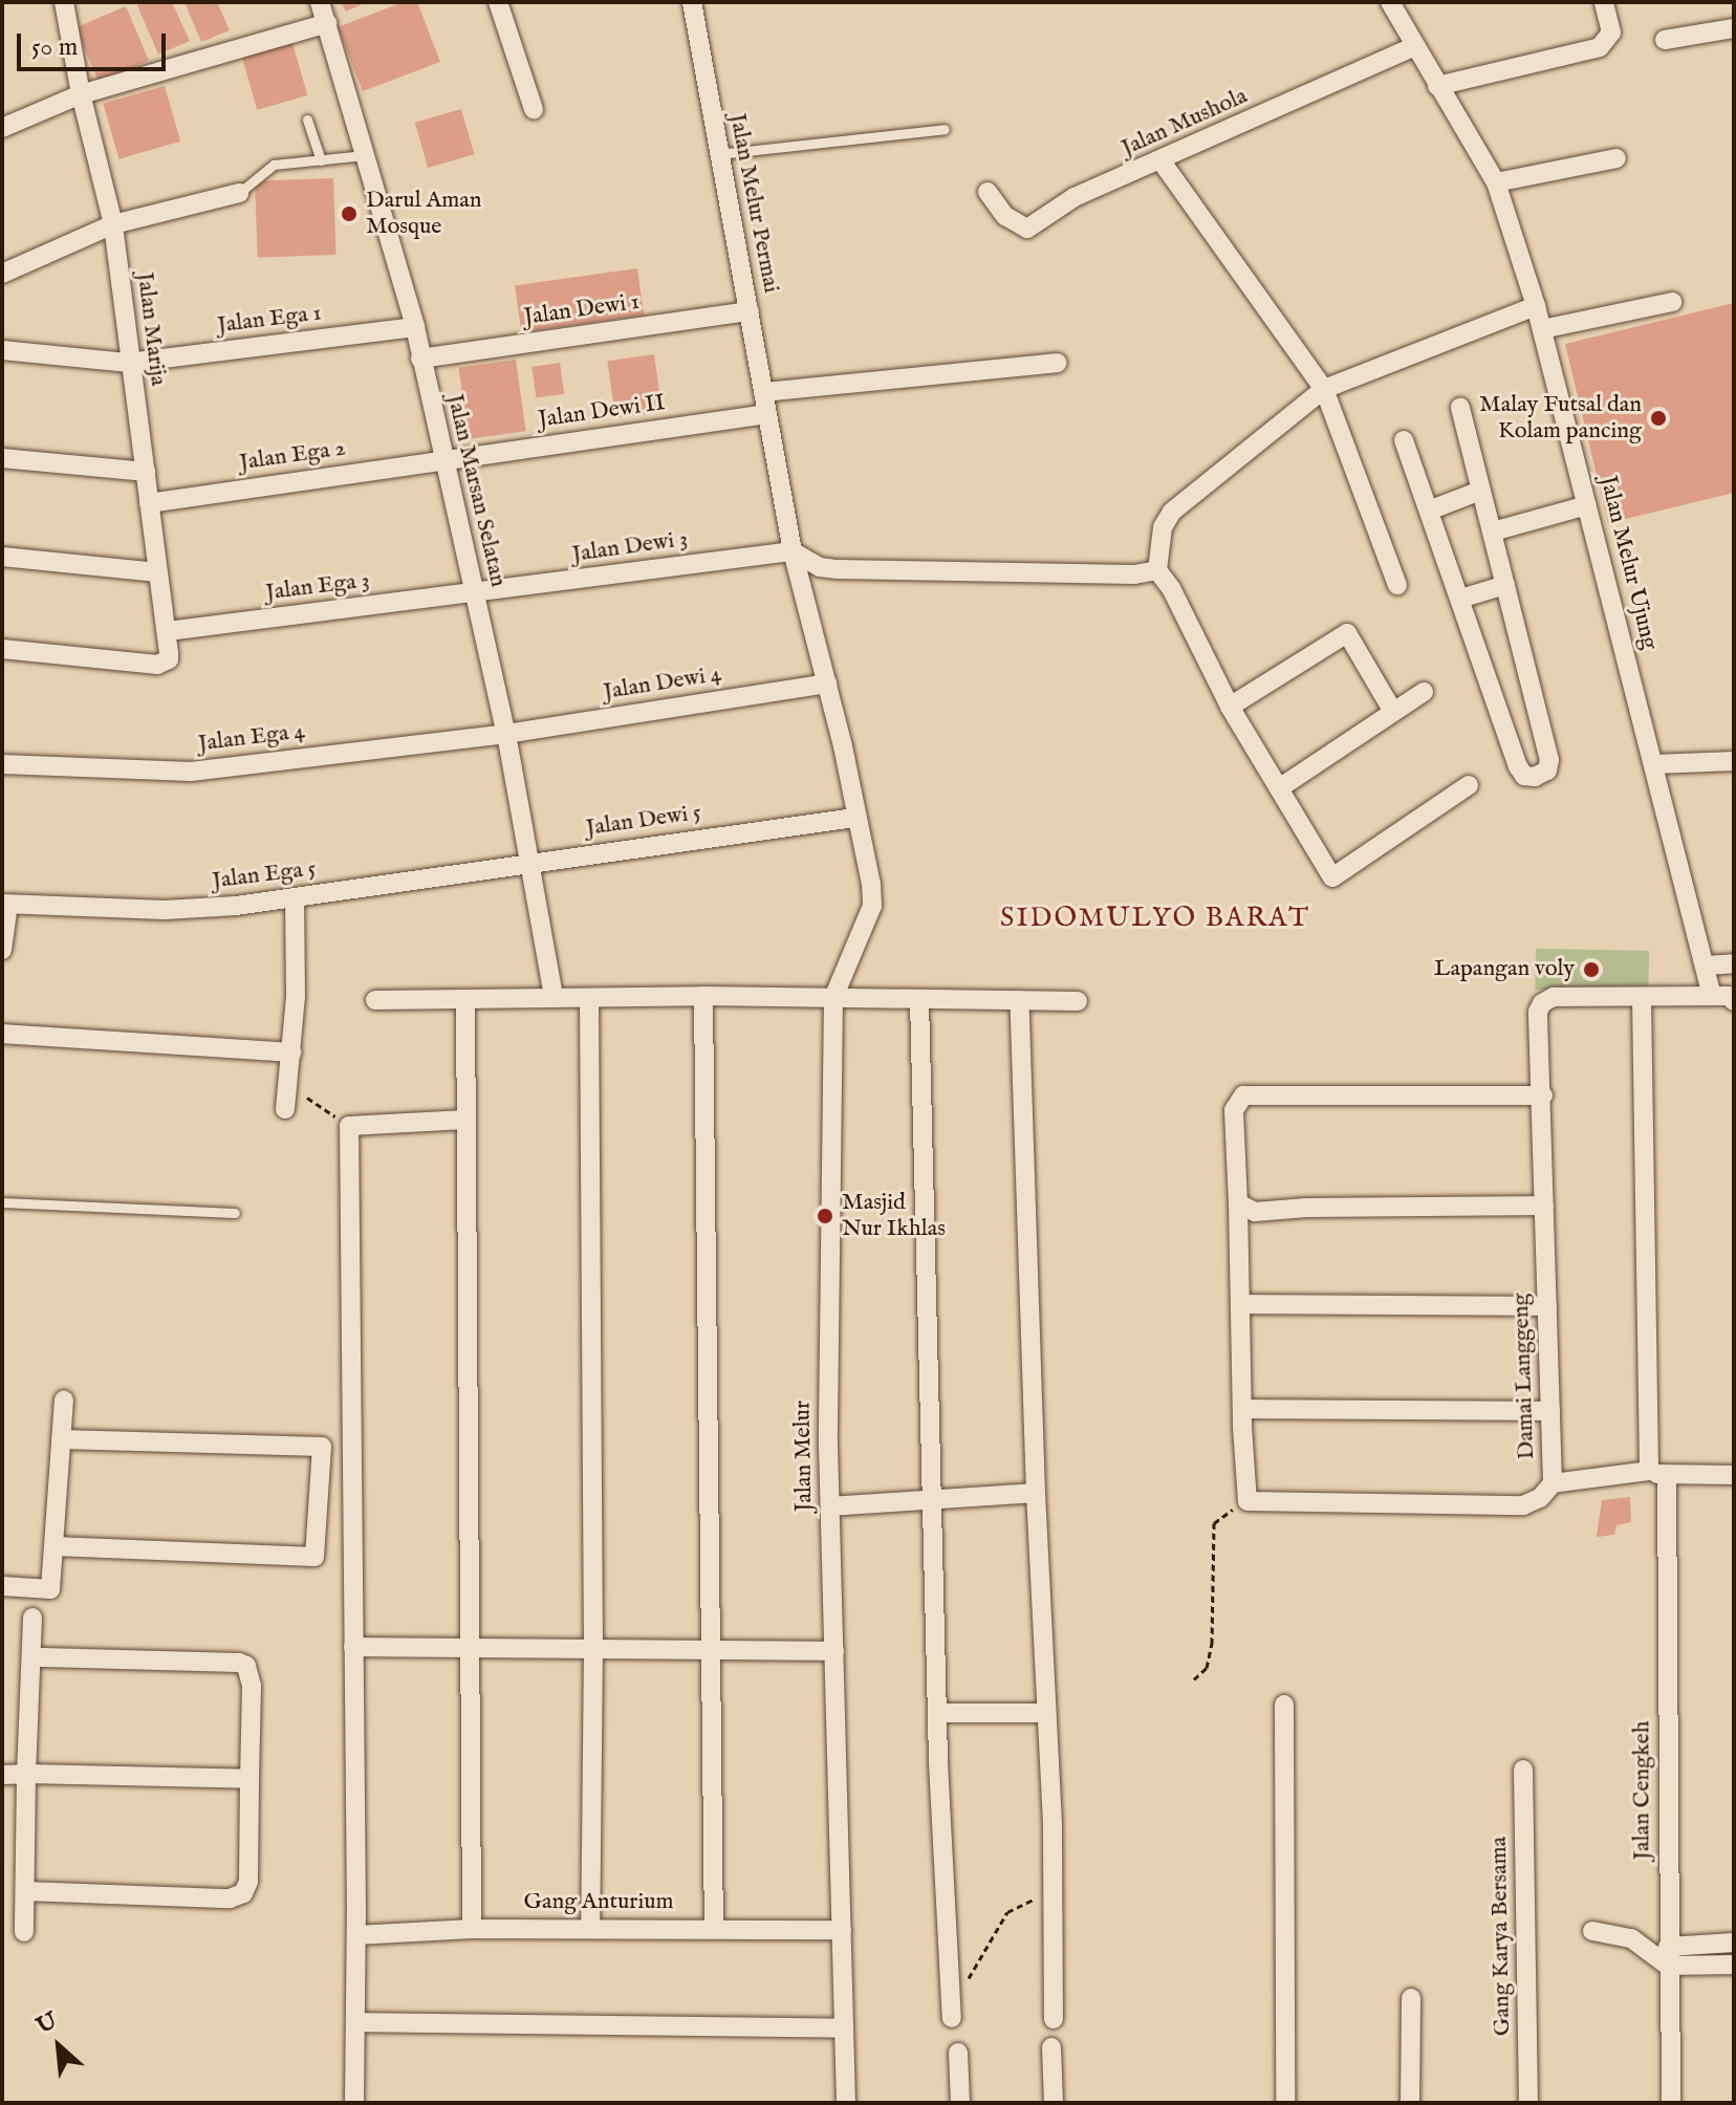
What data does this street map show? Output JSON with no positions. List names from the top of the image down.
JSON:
{
  "streets": {
    "street": [
      "Jalan Mushola",
      "Jalan Melur Permai",
      "Jalan Dewi 1",
      "Jalan Ega 1",
      "Jalan Marija",
      "Jalan Dewi II",
      "Jalan Ega 2",
      "Jalan Marsan Selatan",
      "Jalan Dewi 3",
      "Jalan Melur Ujung",
      "Jalan Ega 3",
      "Jalan Dewi 4",
      "Jalan Ega 4",
      "Jalan Dewi 5",
      "Jalan Ega 5",
      "Damai Langgeng",
      "Jalan Melur",
      "Jalan Cengkeh",
      "Gang Anturium",
      "Gang Karya Bersama"
    ]
  },
  "crossings": [
    ["Jalan Mushola", "Jalan Melur Ujung"],
    ["Jalan Melur Permai", "Jalan Dewi 1"],
    ["Jalan Melur Permai", "Jalan Dewi II"],
    ["Jalan Melur Permai", "Jalan Dewi 3"],
    ["Jalan Melur Permai", "Jalan Melur"],
    ["Jalan Dewi 1", "Jalan Marsan Selatan"],
    ["Jalan Ega 1", "Jalan Marija"],
    ["Jalan Ega 1", "Jalan Marsan Selatan"],
    ["Jalan Marija", "Jalan Ega 2"],
    ["Jalan Marija", "Jalan Ega 3"],
    ["Jalan Dewi II", "Jalan Ega 2"],
    ["Jalan Dewi II", "Jalan Marsan Selatan"],
    ["Jalan Ega 2", "Jalan Marsan Selatan"],
    ["Jalan Marsan Selatan", "Jalan Dewi 3"],
    ["Jalan Marsan Selatan", "Jalan Ega 3"],
    ["Jalan Marsan Selatan", "Jalan Dewi 4"],
    ["Jalan Marsan Selatan", "Jalan Ega 4"],
    ["Jalan Marsan Selatan", "Jalan Dewi 5"],
    ["Jalan Marsan Selatan", "Jalan Ega 5"],
    ["Jalan Dewi 3", "Jalan Ega 3"],
    ["Jalan Dewi 3", "Jalan Melur"],
    ["Jalan Melur Ujung", "Damai Langgeng"],
    ["Jalan Dewi 4", "Jalan Ega 4"],
    ["Jalan Dewi 4", "Jalan Melur"],
    ["Jalan Dewi 5", "Jalan Ega 5"],
    ["Jalan Dewi 5", "Jalan Melur"],
    ["Damai Langgeng", "Jalan Cengkeh"],
    ["Jalan Melur", "Gang Anturium"]
  ],
  "districts": ["SIDOMULYO BARAT"],
  "places": [
    "Darul Aman Mosque",
    "Malay Futsal dan Kolam pancing",
    "Lapangan voly",
    "Masjid Nur Ikhlas"
  ],
  "scale_bar": "50 m",
  "north": "top left"
}
